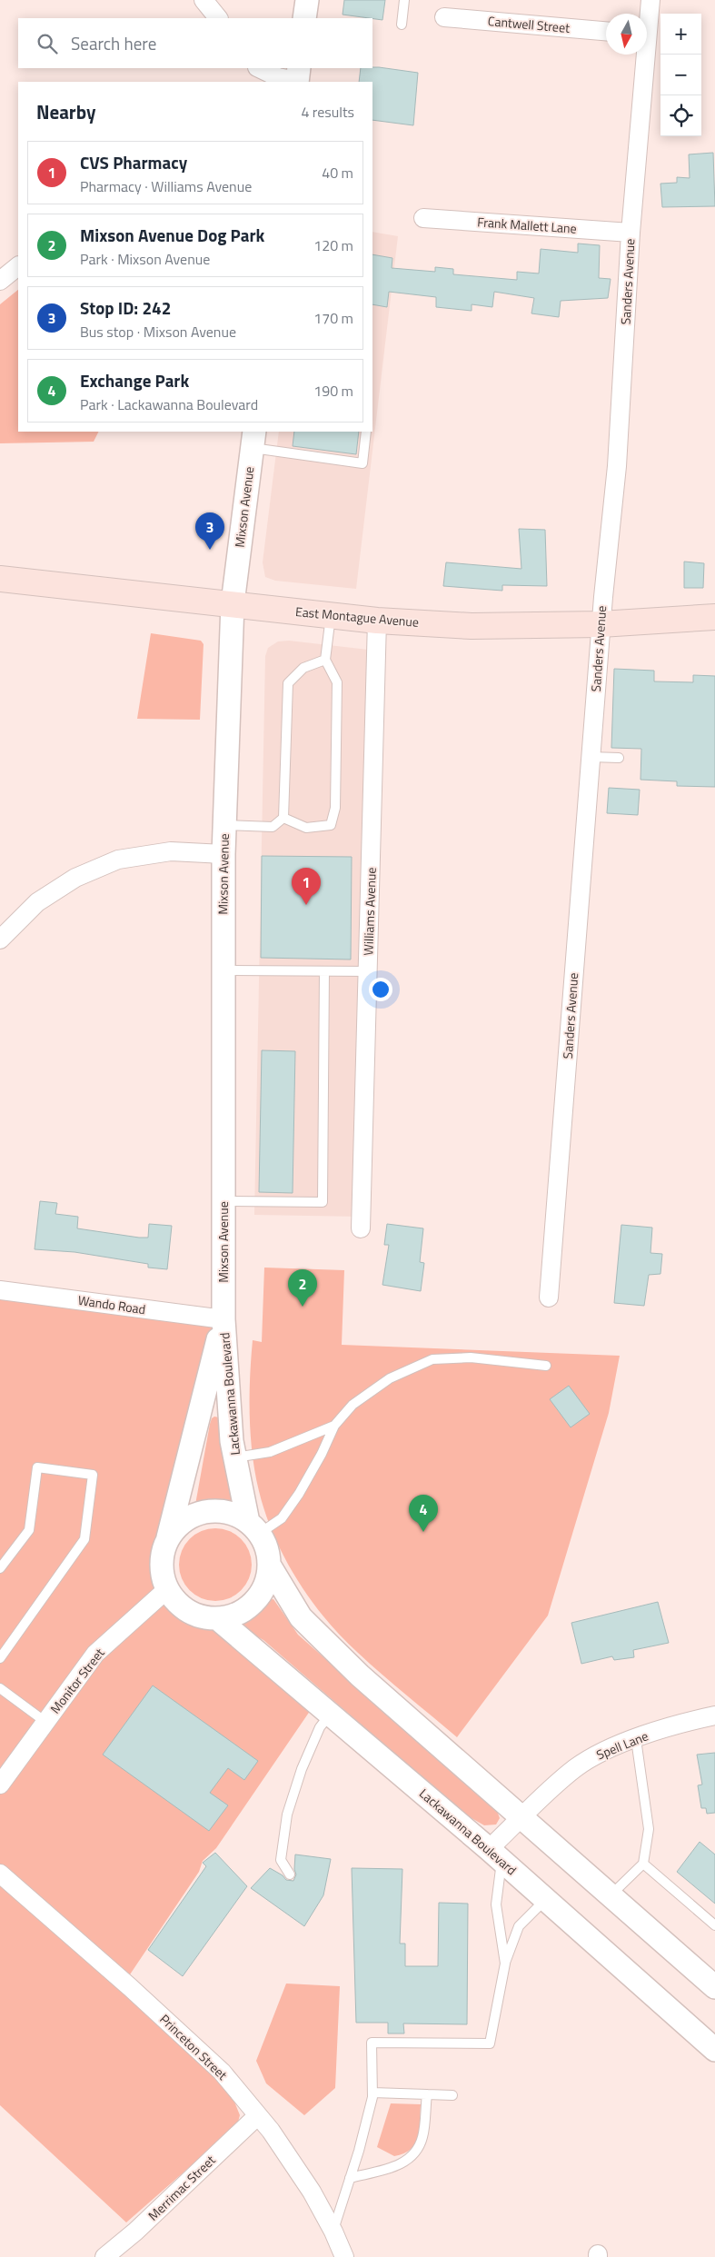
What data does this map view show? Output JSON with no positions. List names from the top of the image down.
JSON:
{
  "streets": {
    "main road": ["East Montague Avenue"],
    "street": [
      "Cantwell Street",
      "Frank Mallett Lane",
      "Sanders Avenue",
      "Mixson Avenue",
      "Williams Avenue",
      "Wando Road",
      "Lackawanna Boulevard",
      "Monitor Street",
      "Spell Lane",
      "Princeton Street",
      "Merrimac Street"
    ]
  },
  "crossings": [
    ["Frank Mallett Lane", "Sanders Avenue"],
    ["Sanders Avenue", "East Montague Avenue"],
    ["Mixson Avenue", "East Montague Avenue"],
    ["Mixson Avenue", "Wando Road"],
    ["Mixson Avenue", "Lackawanna Boulevard"],
    ["East Montague Avenue", "Williams Avenue"],
    ["Wando Road", "Lackawanna Boulevard"],
    ["Lackawanna Boulevard", "Monitor Street"],
    ["Lackawanna Boulevard", "Spell Lane"],
    ["Princeton Street", "Merrimac Street"]
  ],
  "north": "bottom",
  "page": {
    "map_buttons": ["+", "−"],
    "search": "Search here",
    "heading": ["Nearby", "4 results"],
    "list": [
      {
        "mark": "1",
        "name": "CVS Pharmacy",
        "note": "Pharmacy · Williams Avenue",
        "value": "40 m"
      },
      {
        "mark": "2",
        "name": "Mixson Avenue Dog Park",
        "note": "Park · Mixson Avenue",
        "value": "120 m"
      },
      {
        "mark": "3",
        "name": "Stop ID: 242",
        "note": "Bus stop · Mixson Avenue",
        "value": "170 m"
      },
      {
        "mark": "4",
        "name": "Exchange Park",
        "note": "Park · Lackawanna Boulevard",
        "value": "190 m"
      }
    ],
    "pins": [
      "3",
      "1",
      "2",
      "4"
    ]
  }
}
